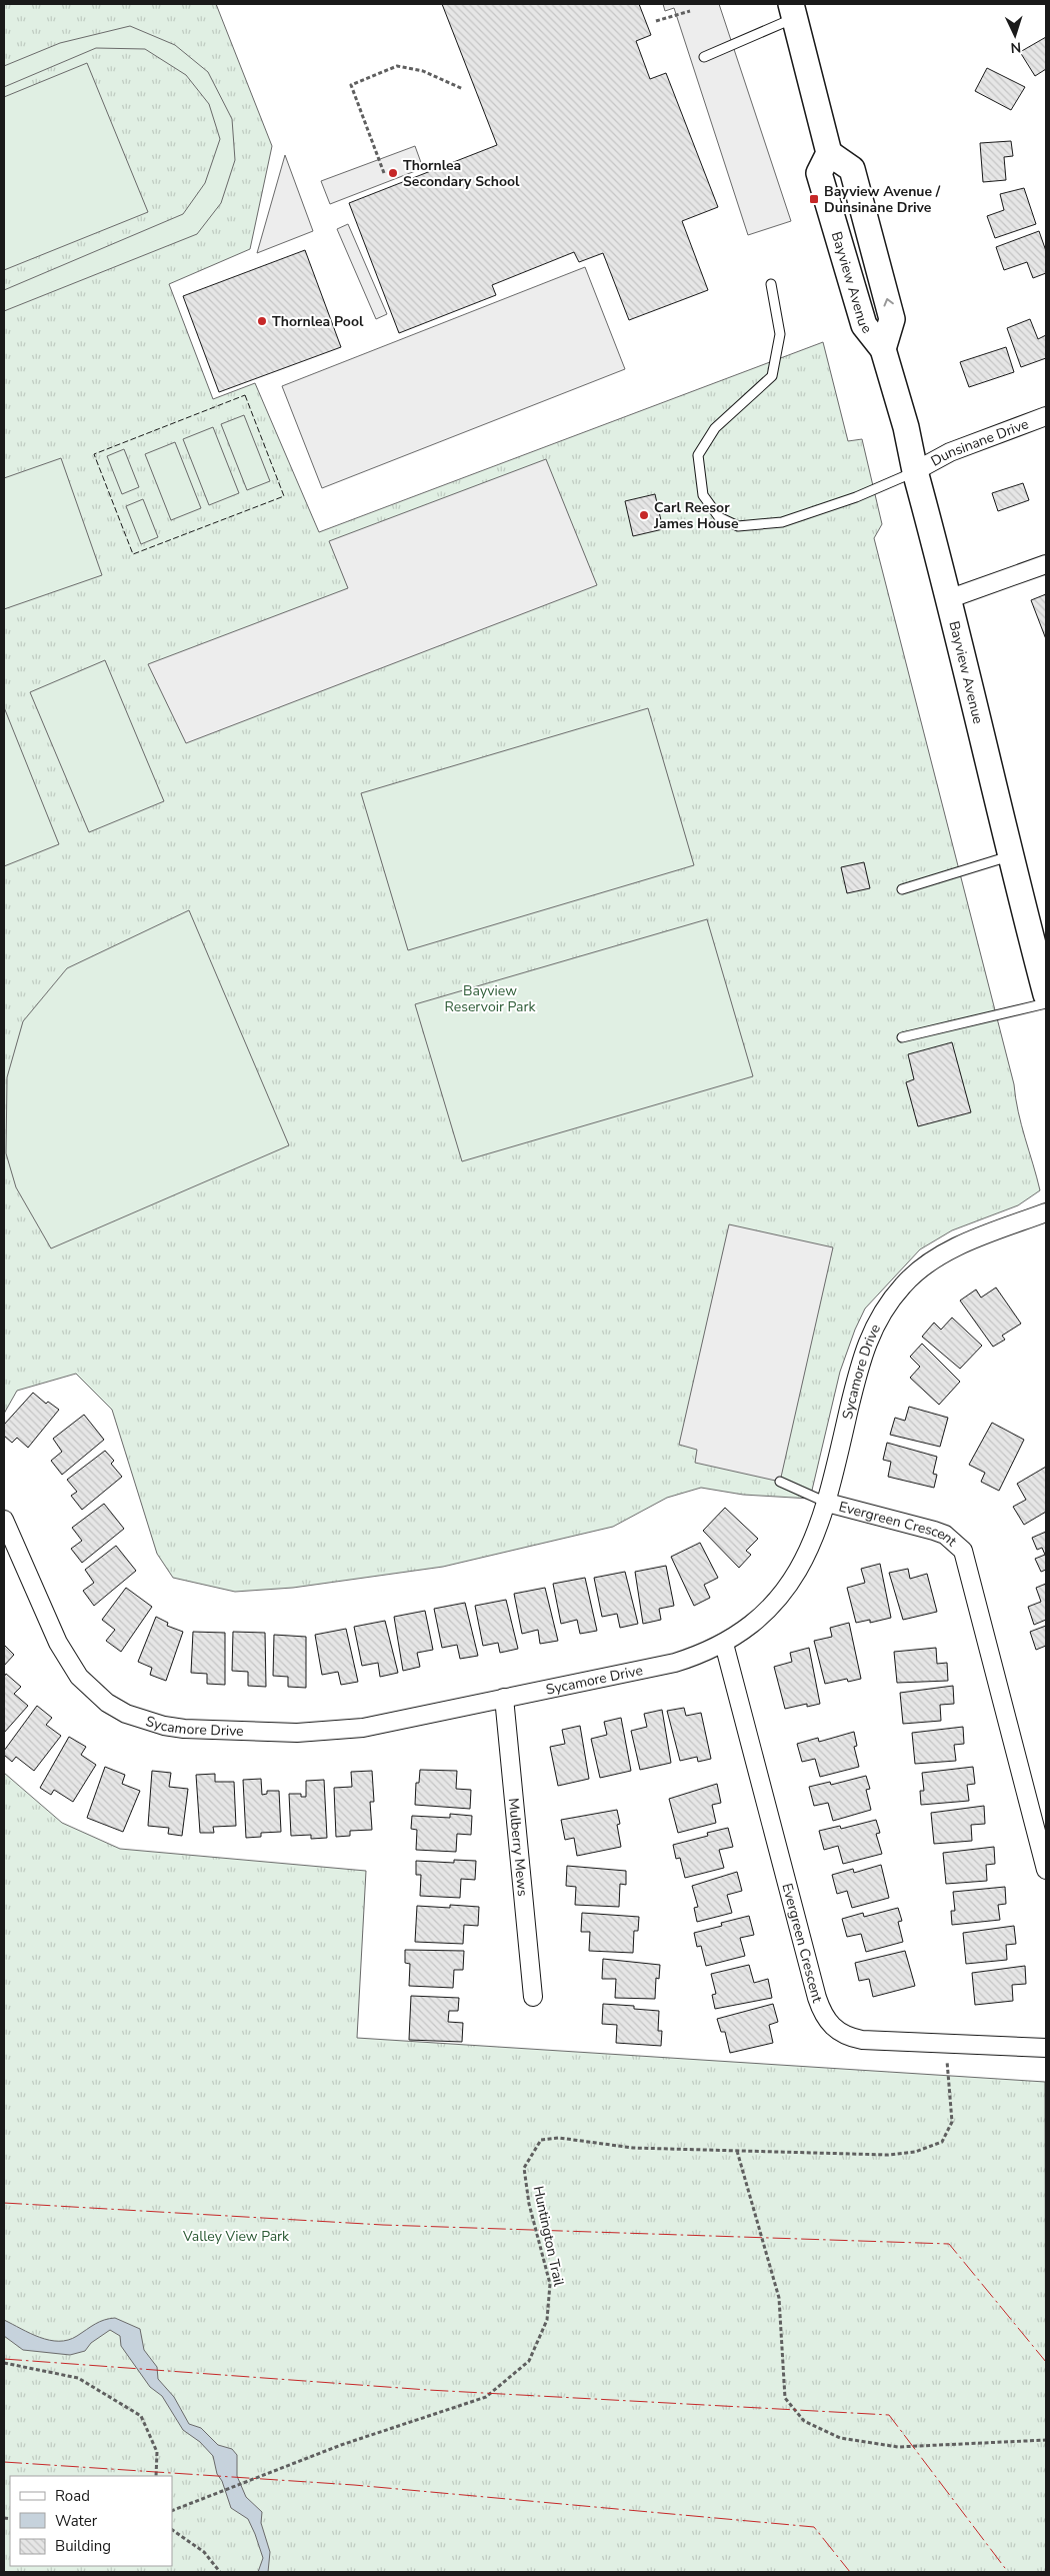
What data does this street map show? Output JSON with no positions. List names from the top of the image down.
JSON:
{
  "streets": {
    "main road": ["Bayview Avenue"],
    "street": [
      "Dunsinane Drive",
      "Sycamore Drive",
      "Evergreen Crescent",
      "Mulberry Mews"
    ],
    "path": ["Huntington Trail"]
  },
  "crossings": [
    ["Bayview Avenue", "Dunsinane Drive"],
    ["Sycamore Drive", "Evergreen Crescent"],
    ["Sycamore Drive", "Mulberry Mews"],
    ["Evergreen Crescent", "Huntington Trail"]
  ],
  "parks": ["Bayview Reservoir Park", "Valley View Park"],
  "places": {
    "other": ["Thornlea Secondary School", "Thornlea Pool", "Carl Reesor James House"],
    "transit": ["Bayview Avenue / Dunsinane Drive"]
  },
  "legend": ["Road", "Water", "Building"],
  "north": "bottom"
}
